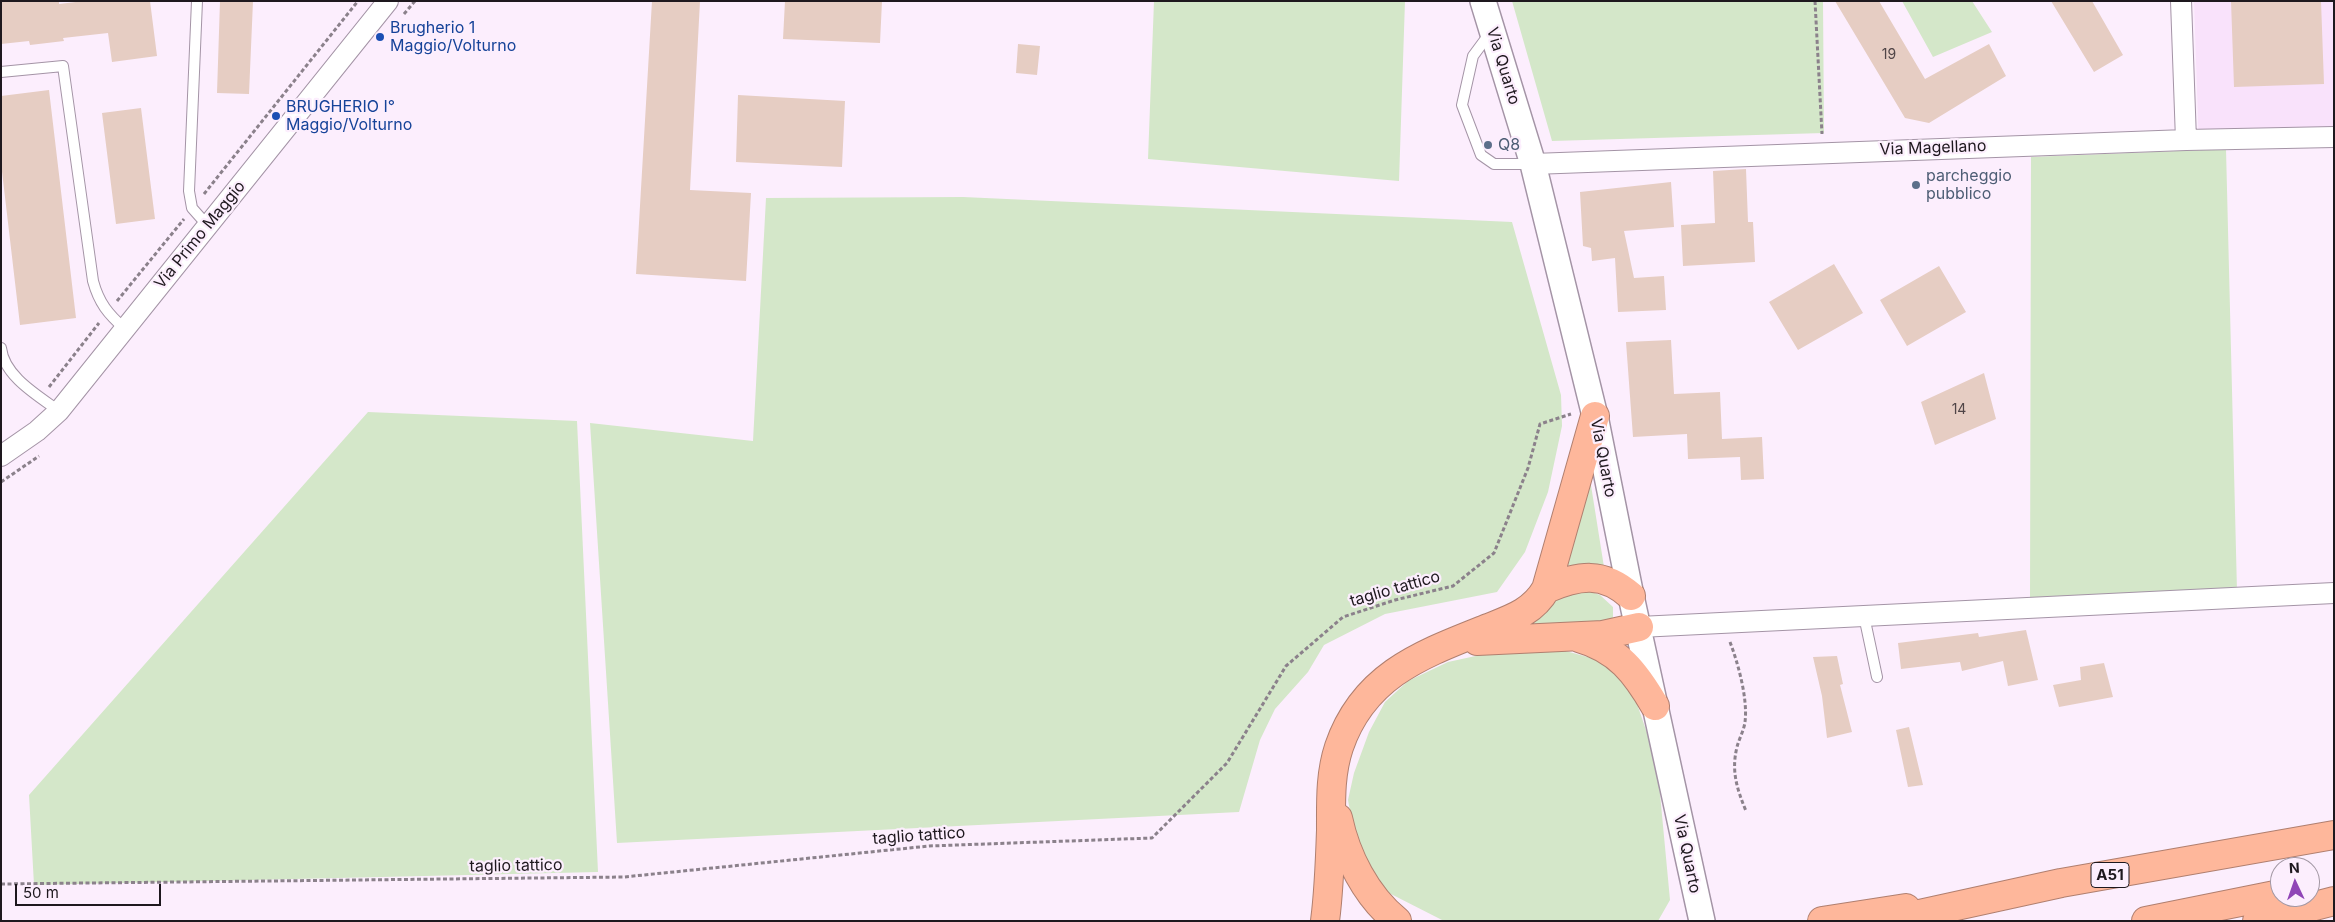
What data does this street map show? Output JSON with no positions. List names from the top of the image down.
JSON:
{
  "streets": {
    "highway": ["A51"],
    "street": ["Via Quarto", "Via Magellano", "Via Primo Maggio"],
    "path": ["taglio tattico"]
  },
  "crossings": [
    ["Via Quarto", "Via Magellano"],
    ["Via Quarto", "taglio tattico"]
  ],
  "places": [
    "Brugherio 1 Maggio/Volturno",
    "BRUGHERIO I° Maggio/Volturno",
    "Q8",
    "parcheggio pubblico"
  ],
  "house_numbers": ["19", "14"],
  "scale_bar": "50 m",
  "north": "top"
}
